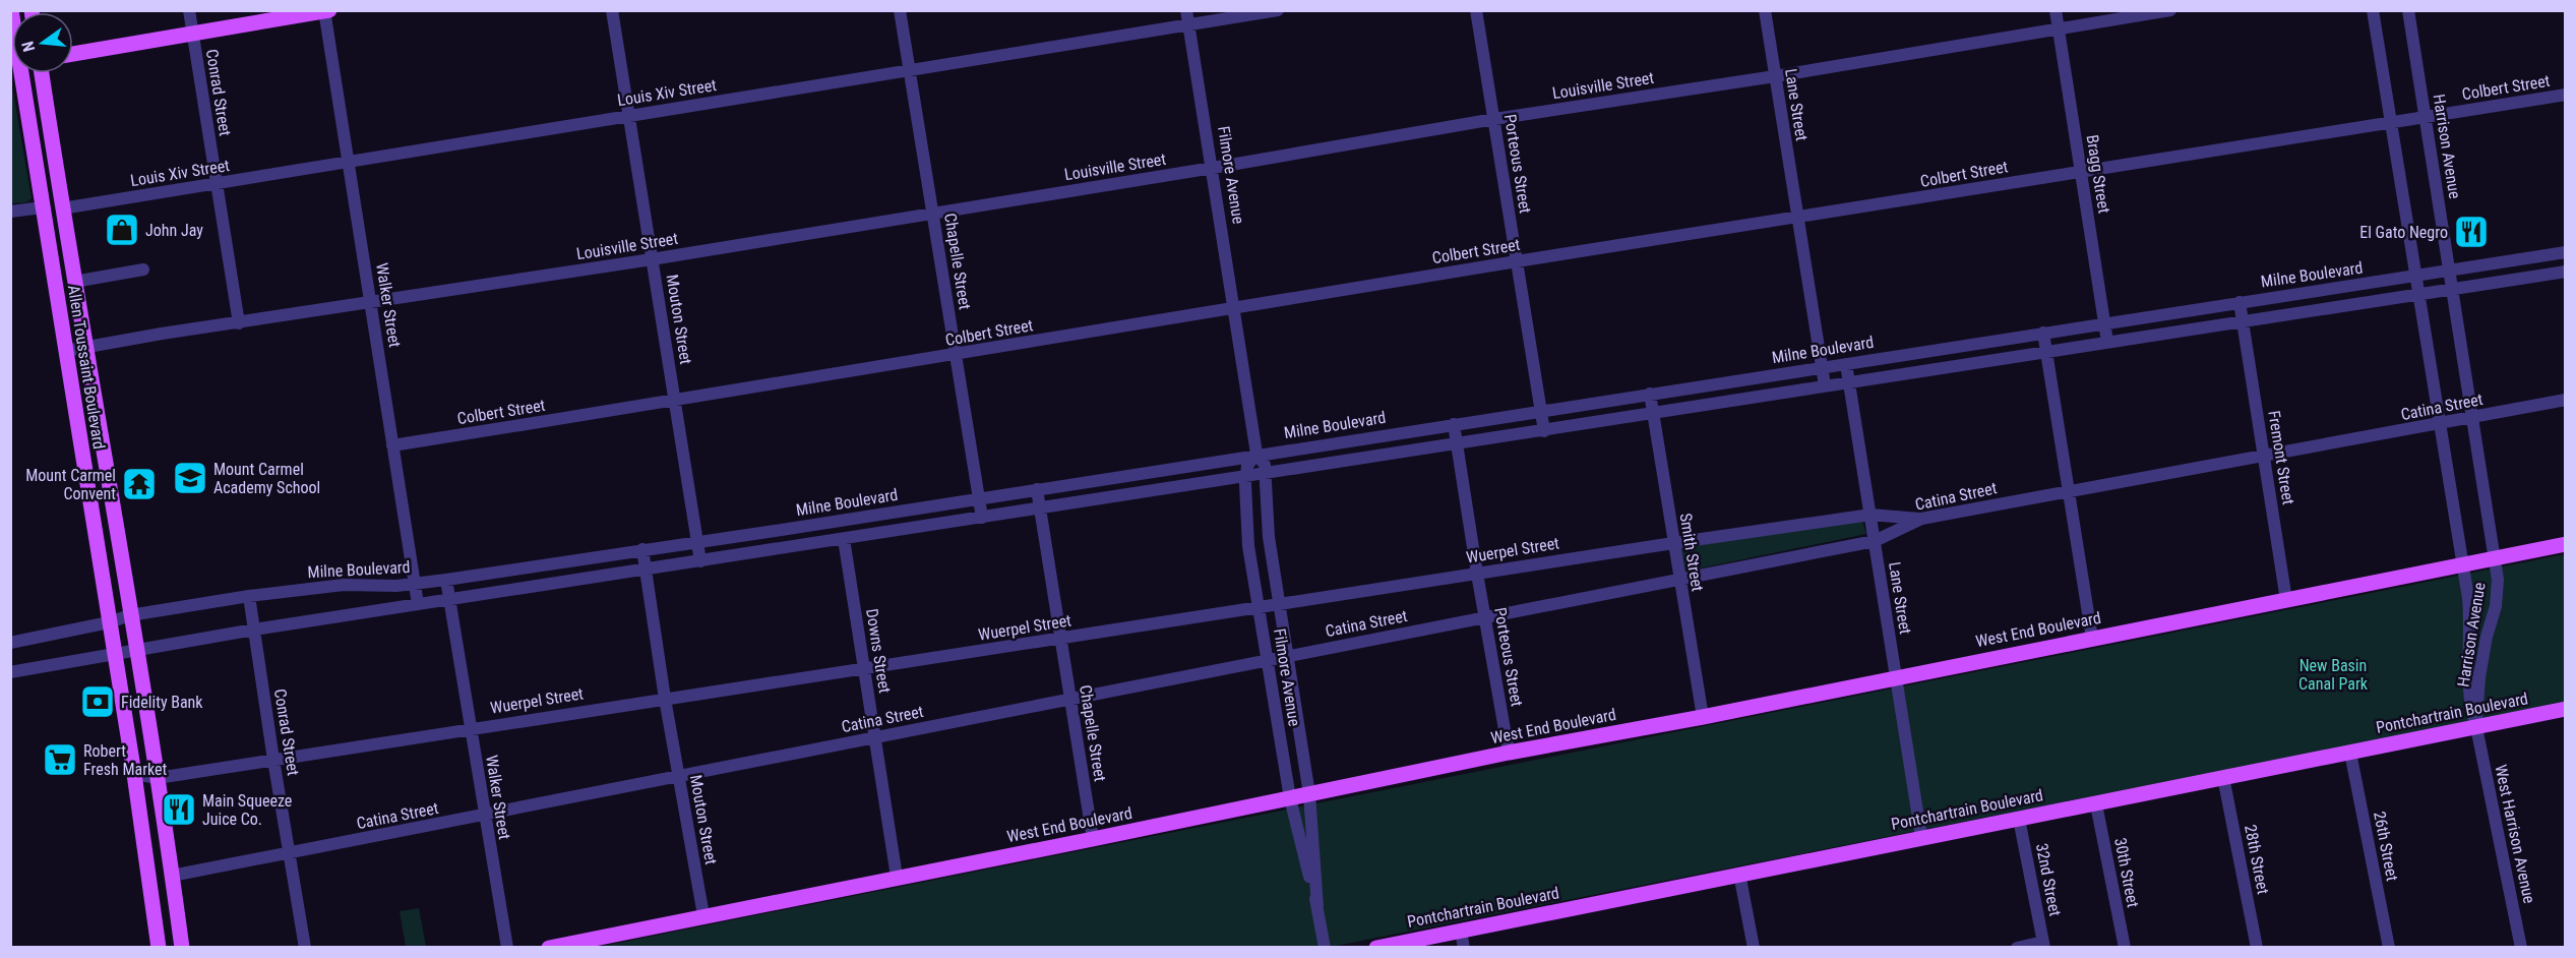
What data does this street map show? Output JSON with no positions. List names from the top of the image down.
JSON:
{
  "streets": {
    "main road": ["Allen Toussaint Boulevard", "West End Boulevard", "Pontchartrain Boulevard"],
    "street": [
      "Louisville Street",
      "Colbert Street",
      "Conrad Street",
      "Louis Xiv Street",
      "Lane Street",
      "Harrison Avenue",
      "Porteous Street",
      "Bragg Street",
      "Filmore Avenue",
      "Chapelle Street",
      "Milne Boulevard",
      "Walker Street",
      "Mouton Street",
      "Catina Street",
      "Fremont Street",
      "Wuerpel Street",
      "Smith Street",
      "Downs Street",
      "West Harrison Avenue",
      "26th Street",
      "28th Street",
      "30th Street",
      "32nd Street"
    ]
  },
  "crossings": [
    ["Louisville Street", "Conrad Street"],
    ["Louisville Street", "Lane Street"],
    ["Louisville Street", "Porteous Street"],
    ["Louisville Street", "Bragg Street"],
    ["Louisville Street", "Filmore Avenue"],
    ["Louisville Street", "Chapelle Street"],
    ["Louisville Street", "Walker Street"],
    ["Louisville Street", "Mouton Street"],
    ["Louisville Street", "Allen Toussaint Boulevard"],
    ["Colbert Street", "Lane Street"],
    ["Colbert Street", "Harrison Avenue"],
    ["Colbert Street", "Porteous Street"],
    ["Colbert Street", "Bragg Street"],
    ["Colbert Street", "Filmore Avenue"],
    ["Colbert Street", "Chapelle Street"],
    ["Colbert Street", "Walker Street"],
    ["Colbert Street", "Mouton Street"],
    ["Conrad Street", "Louis Xiv Street"],
    ["Conrad Street", "Milne Boulevard"],
    ["Conrad Street", "Catina Street"],
    ["Conrad Street", "Wuerpel Street"],
    ["Louis Xiv Street", "Filmore Avenue"],
    ["Louis Xiv Street", "Chapelle Street"],
    ["Louis Xiv Street", "Walker Street"],
    ["Louis Xiv Street", "Mouton Street"],
    ["Louis Xiv Street", "Allen Toussaint Boulevard"],
    ["Lane Street", "Milne Boulevard"],
    ["Lane Street", "Catina Street"],
    ["Lane Street", "Wuerpel Street"],
    ["Lane Street", "West End Boulevard"],
    ["Lane Street", "Pontchartrain Boulevard"],
    ["Harrison Avenue", "Milne Boulevard"],
    ["Harrison Avenue", "Catina Street"],
    ["Harrison Avenue", "West End Boulevard"],
    ["Harrison Avenue", "Pontchartrain Boulevard"],
    ["Harrison Avenue", "West Harrison Avenue"],
    ["Porteous Street", "Milne Boulevard"],
    ["Porteous Street", "Catina Street"],
    ["Porteous Street", "Wuerpel Street"],
    ["Porteous Street", "West End Boulevard"],
    ["Bragg Street", "Milne Boulevard"],
    ["Filmore Avenue", "Milne Boulevard"],
    ["Filmore Avenue", "Catina Street"],
    ["Filmore Avenue", "Wuerpel Street"],
    ["Filmore Avenue", "West End Boulevard"],
    ["Chapelle Street", "Milne Boulevard"],
    ["Chapelle Street", "Catina Street"],
    ["Chapelle Street", "Wuerpel Street"],
    ["Chapelle Street", "West End Boulevard"],
    ["Milne Boulevard", "Walker Street"],
    ["Milne Boulevard", "Mouton Street"],
    ["Milne Boulevard", "Allen Toussaint Boulevard"],
    ["Milne Boulevard", "Fremont Street"],
    ["Milne Boulevard", "Smith Street"],
    ["Walker Street", "Catina Street"],
    ["Walker Street", "Wuerpel Street"],
    ["Mouton Street", "Catina Street"],
    ["Mouton Street", "Wuerpel Street"],
    ["Mouton Street", "West End Boulevard"],
    ["Allen Toussaint Boulevard", "Catina Street"],
    ["Allen Toussaint Boulevard", "Wuerpel Street"],
    ["Catina Street", "Fremont Street"],
    ["Catina Street", "Wuerpel Street"],
    ["Catina Street", "Smith Street"],
    ["Catina Street", "Downs Street"],
    ["Fremont Street", "West End Boulevard"],
    ["Wuerpel Street", "Smith Street"],
    ["Wuerpel Street", "Downs Street"],
    ["Smith Street", "West End Boulevard"],
    ["West End Boulevard", "Downs Street"],
    ["Pontchartrain Boulevard", "West Harrison Avenue"],
    ["Pontchartrain Boulevard", "26th Street"],
    ["Pontchartrain Boulevard", "28th Street"],
    ["Pontchartrain Boulevard", "30th Street"],
    ["Pontchartrain Boulevard", "32nd Street"]
  ],
  "parks": ["New Basin Canal Park"],
  "places": {
    "shop": ["John Jay"],
    "restaurant": ["El Gato Negro", "Main Squeeze Juice Co."],
    "school or university": ["Mount Carmel Academy School"],
    "temple": ["Mount Carmel Convent"],
    "bank": ["Fidelity Bank"],
    "supermarket": ["Robert Fresh Market"]
  },
  "north": "left"
}
